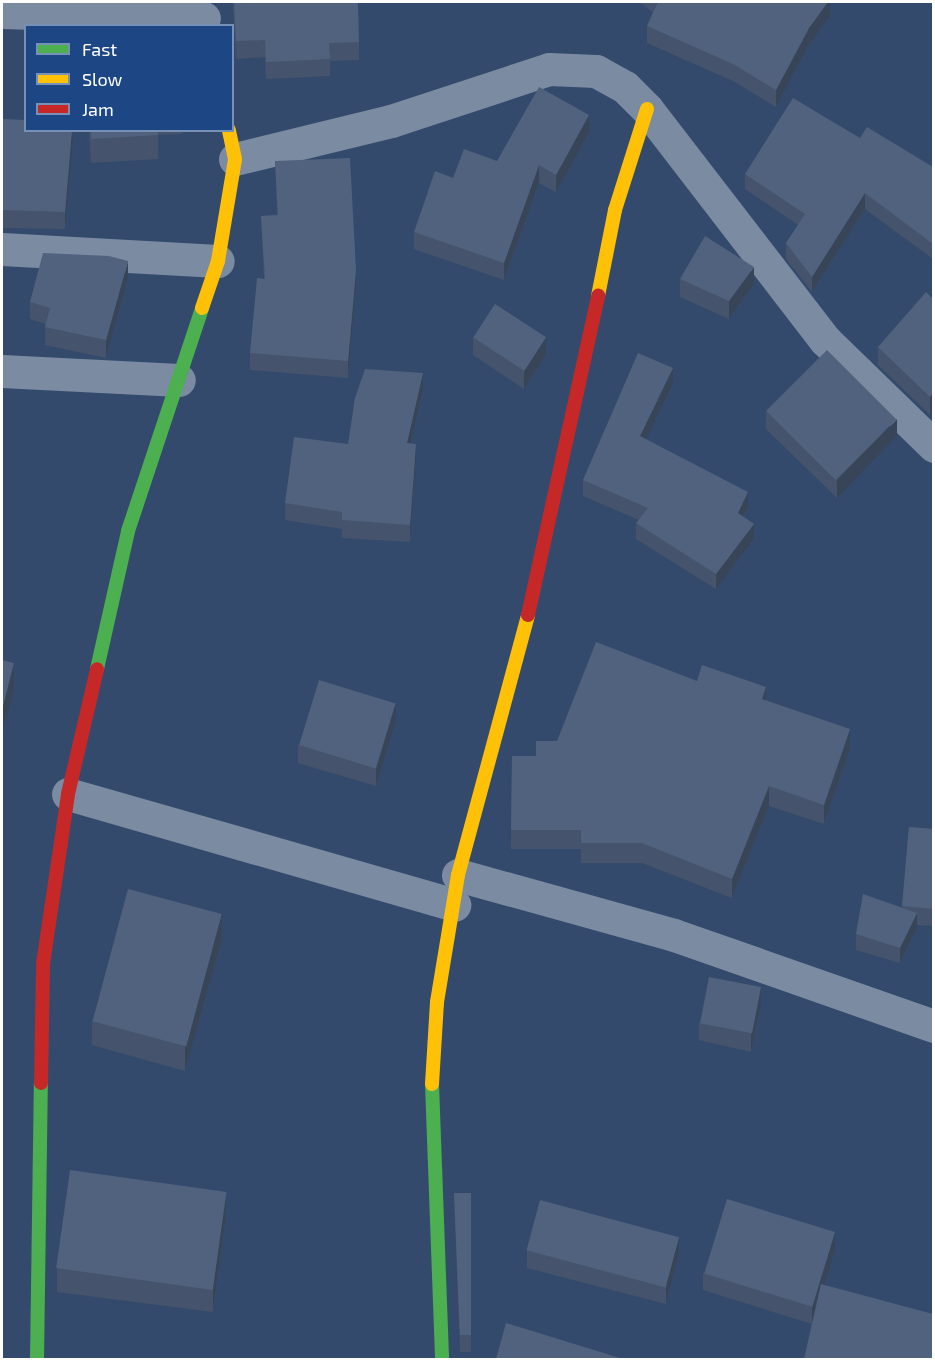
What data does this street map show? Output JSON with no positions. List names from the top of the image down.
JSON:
{
  "legend": ["Fast", "Slow", "Jam"]
}
